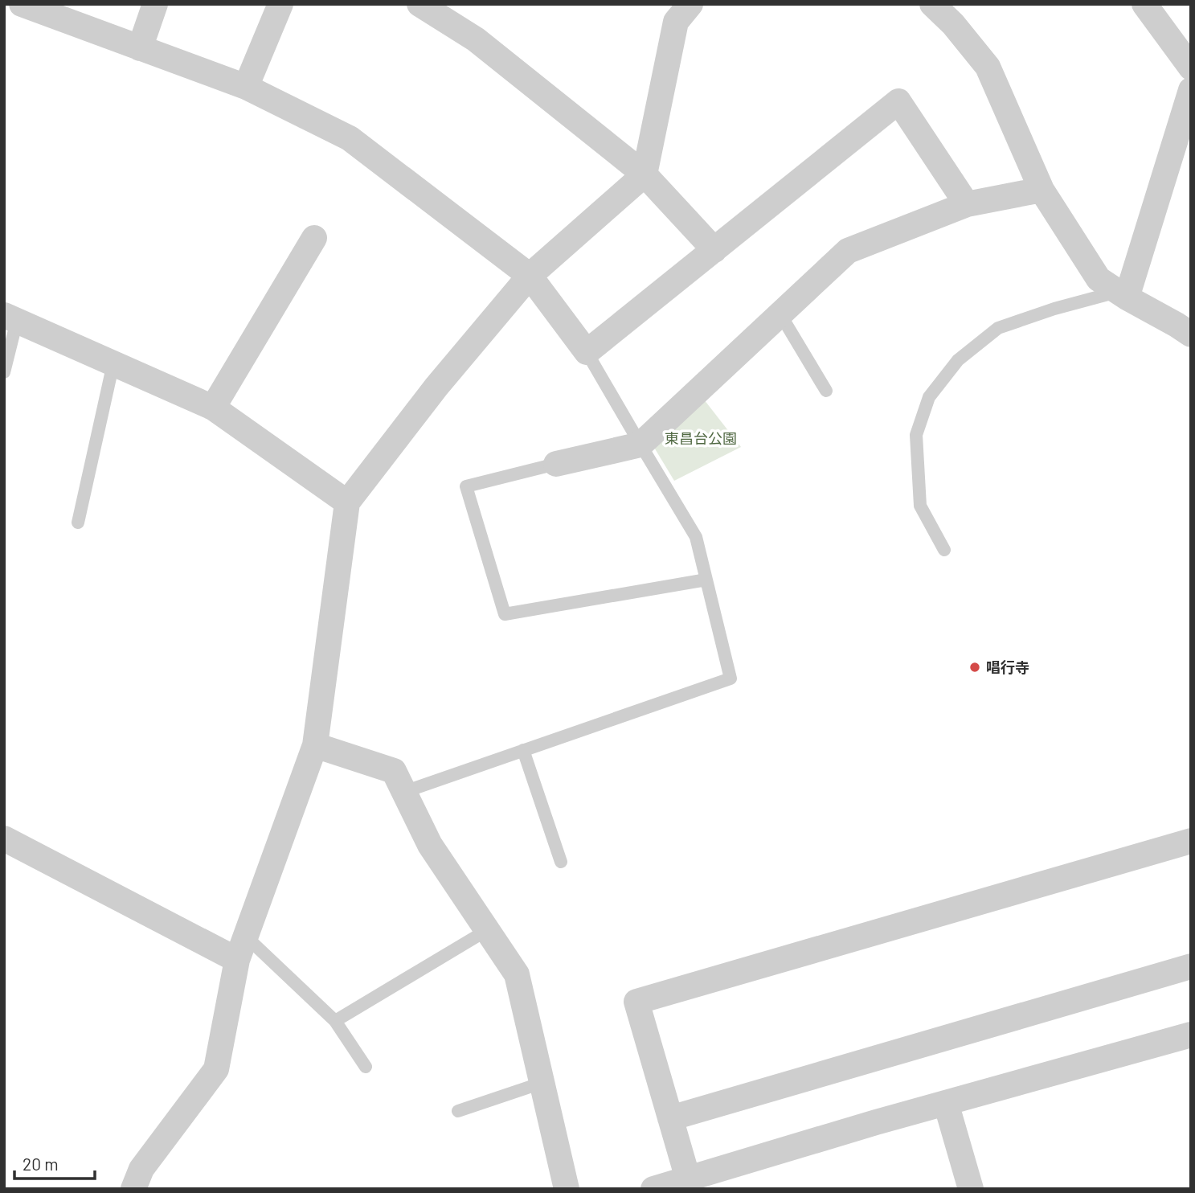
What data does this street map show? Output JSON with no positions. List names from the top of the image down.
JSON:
{
  "parks": ["東昌台公園"],
  "places": ["唱行寺"],
  "scale_bar": "20 m"
}
